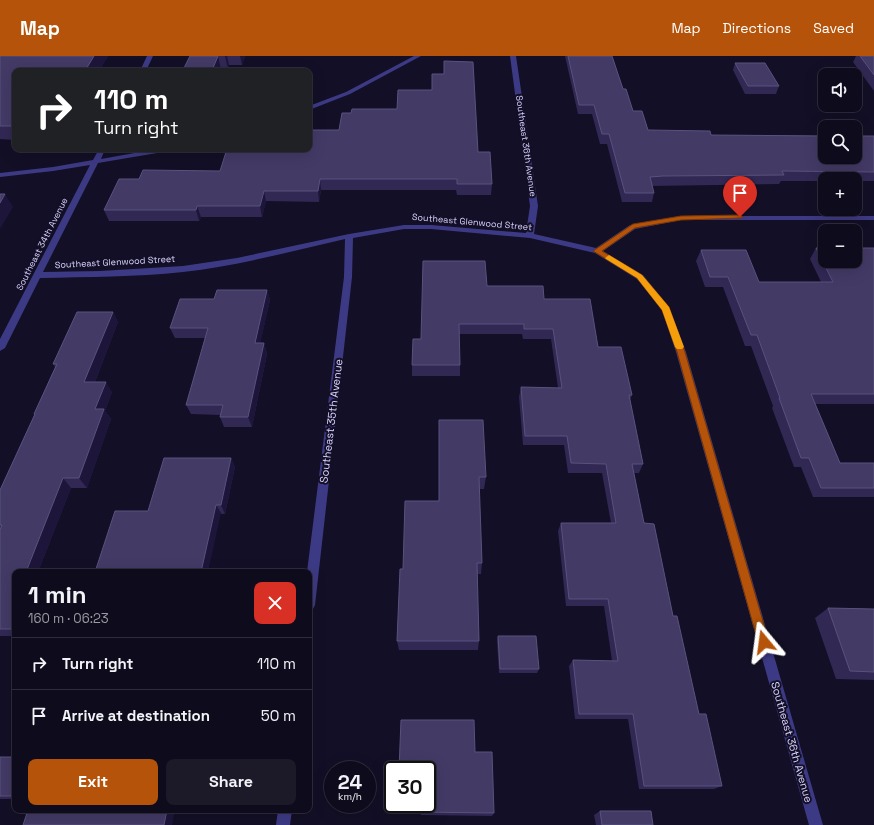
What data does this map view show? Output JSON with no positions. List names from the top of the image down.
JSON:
{
  "streets": {
    "street": [
      "Southeast 36th Avenue",
      "Southeast Glenwood Street",
      "Southeast 34th Avenue",
      "Southeast 35th Avenue"
    ]
  },
  "crossings": [
    ["Southeast 36th Avenue", "Southeast Glenwood Street"],
    ["Southeast Glenwood Street", "Southeast 34th Avenue"],
    ["Southeast Glenwood Street", "Southeast 35th Avenue"]
  ],
  "page": {
    "header": "Map",
    "nav": ["Map", "Directions", "Saved"],
    "map_buttons": ["+", "−"],
    "turn": ["110 m", "Turn right"],
    "heading": ["1 min", "160 m · 06:23"],
    "list": [
      {
        "name": "Turn right",
        "value": "110 m"
      },
      {
        "name": "Arrive at destination",
        "value": "50 m"
      }
    ],
    "buttons": ["Exit", "Share"],
    "speed": "24 km/h",
    "limit": "30"
  }
}
